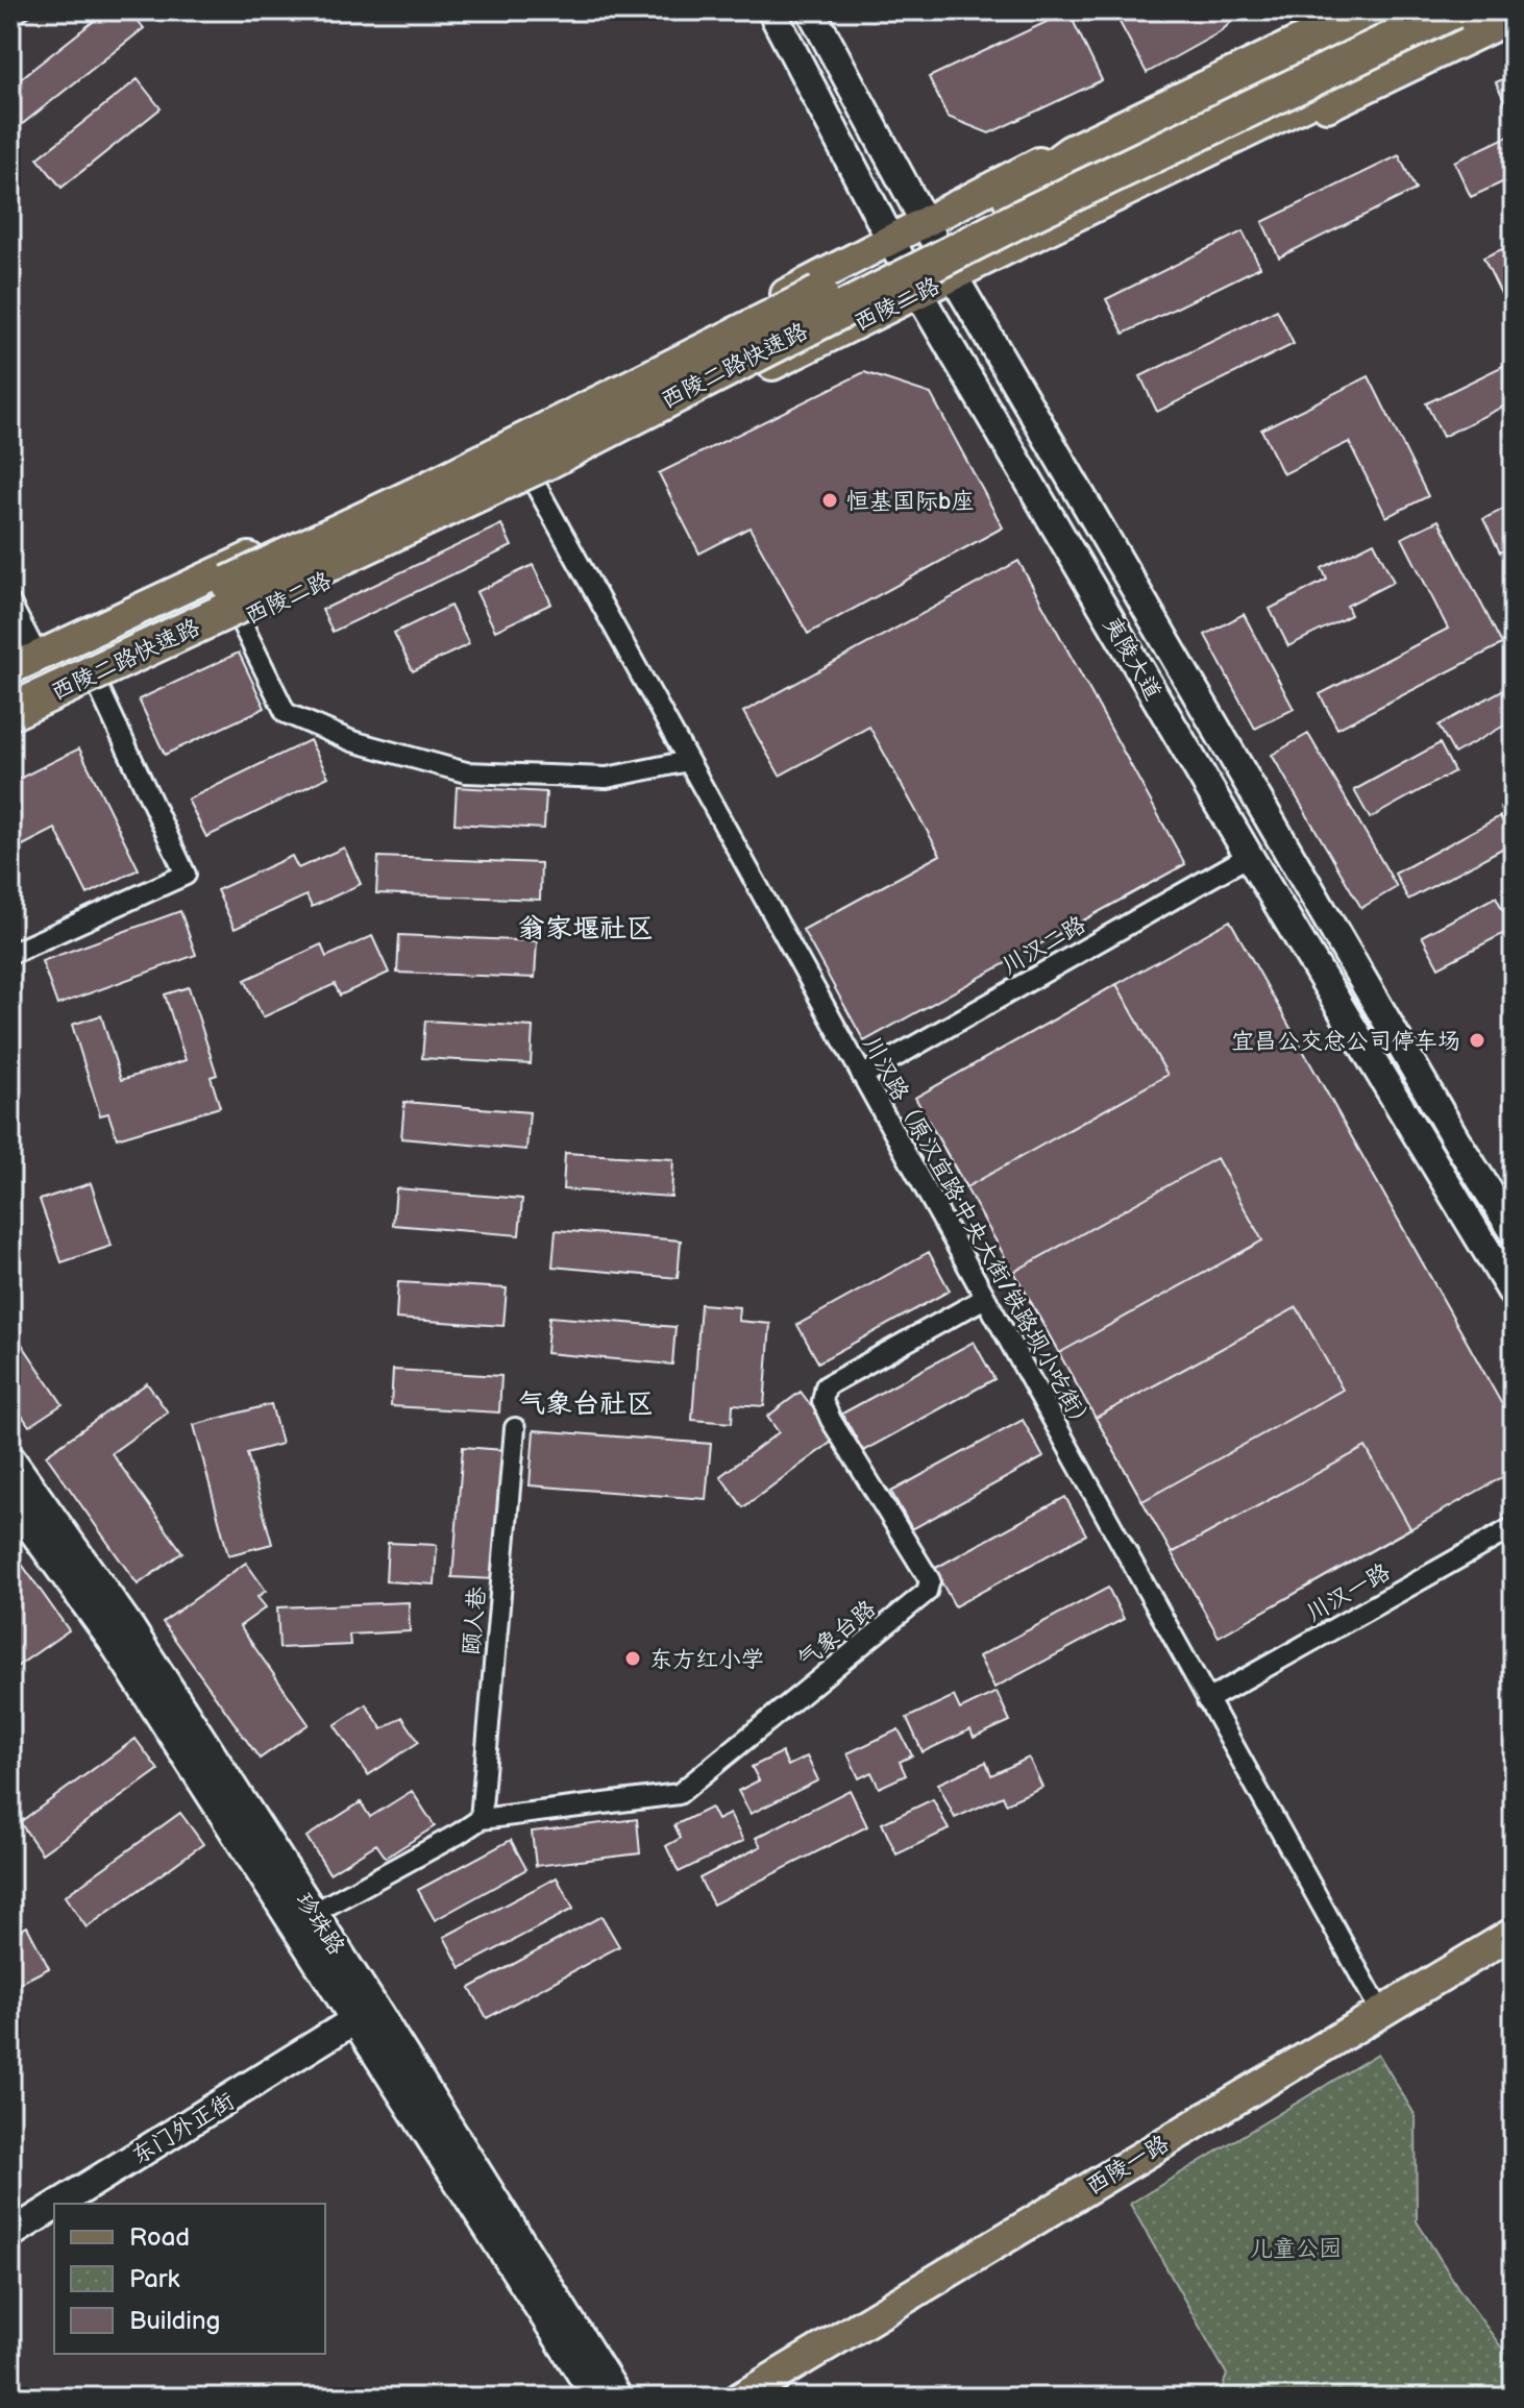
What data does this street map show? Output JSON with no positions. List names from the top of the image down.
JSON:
{
  "streets": {
    "highway": ["西陵二路快速路"],
    "main road": [
      "西陵二路",
      "夷陵大道",
      "珍珠路",
      "东门外正街",
      "西陵一路"
    ],
    "street": [
      "川汉二路",
      "川汉路（原汉宜路·中央大街/铁路坝小吃街）",
      "川汉一路",
      "颐人巷",
      "气象台路"
    ]
  },
  "crossings": [
    ["西陵二路", "夷陵大道"],
    ["西陵二路", "川汉路（原汉宜路·中央大街/铁路坝小吃街）"],
    ["夷陵大道", "川汉二路"],
    ["川汉二路", "川汉路（原汉宜路·中央大街/铁路坝小吃街）"],
    ["川汉路（原汉宜路·中央大街/铁路坝小吃街）", "川汉一路"],
    ["川汉路（原汉宜路·中央大街/铁路坝小吃街）", "气象台路"],
    ["川汉路（原汉宜路·中央大街/铁路坝小吃街）", "西陵一路"],
    ["颐人巷", "气象台路"],
    ["气象台路", "珍珠路"],
    ["珍珠路", "东门外正街"]
  ],
  "districts": ["翁家堰社区", "气象台社区"],
  "parks": ["儿童公园"],
  "places": ["恒基国际b座", "宜昌公交总公司停车场", "东方红小学"],
  "legend": ["Road", "Park", "Building"]
}
